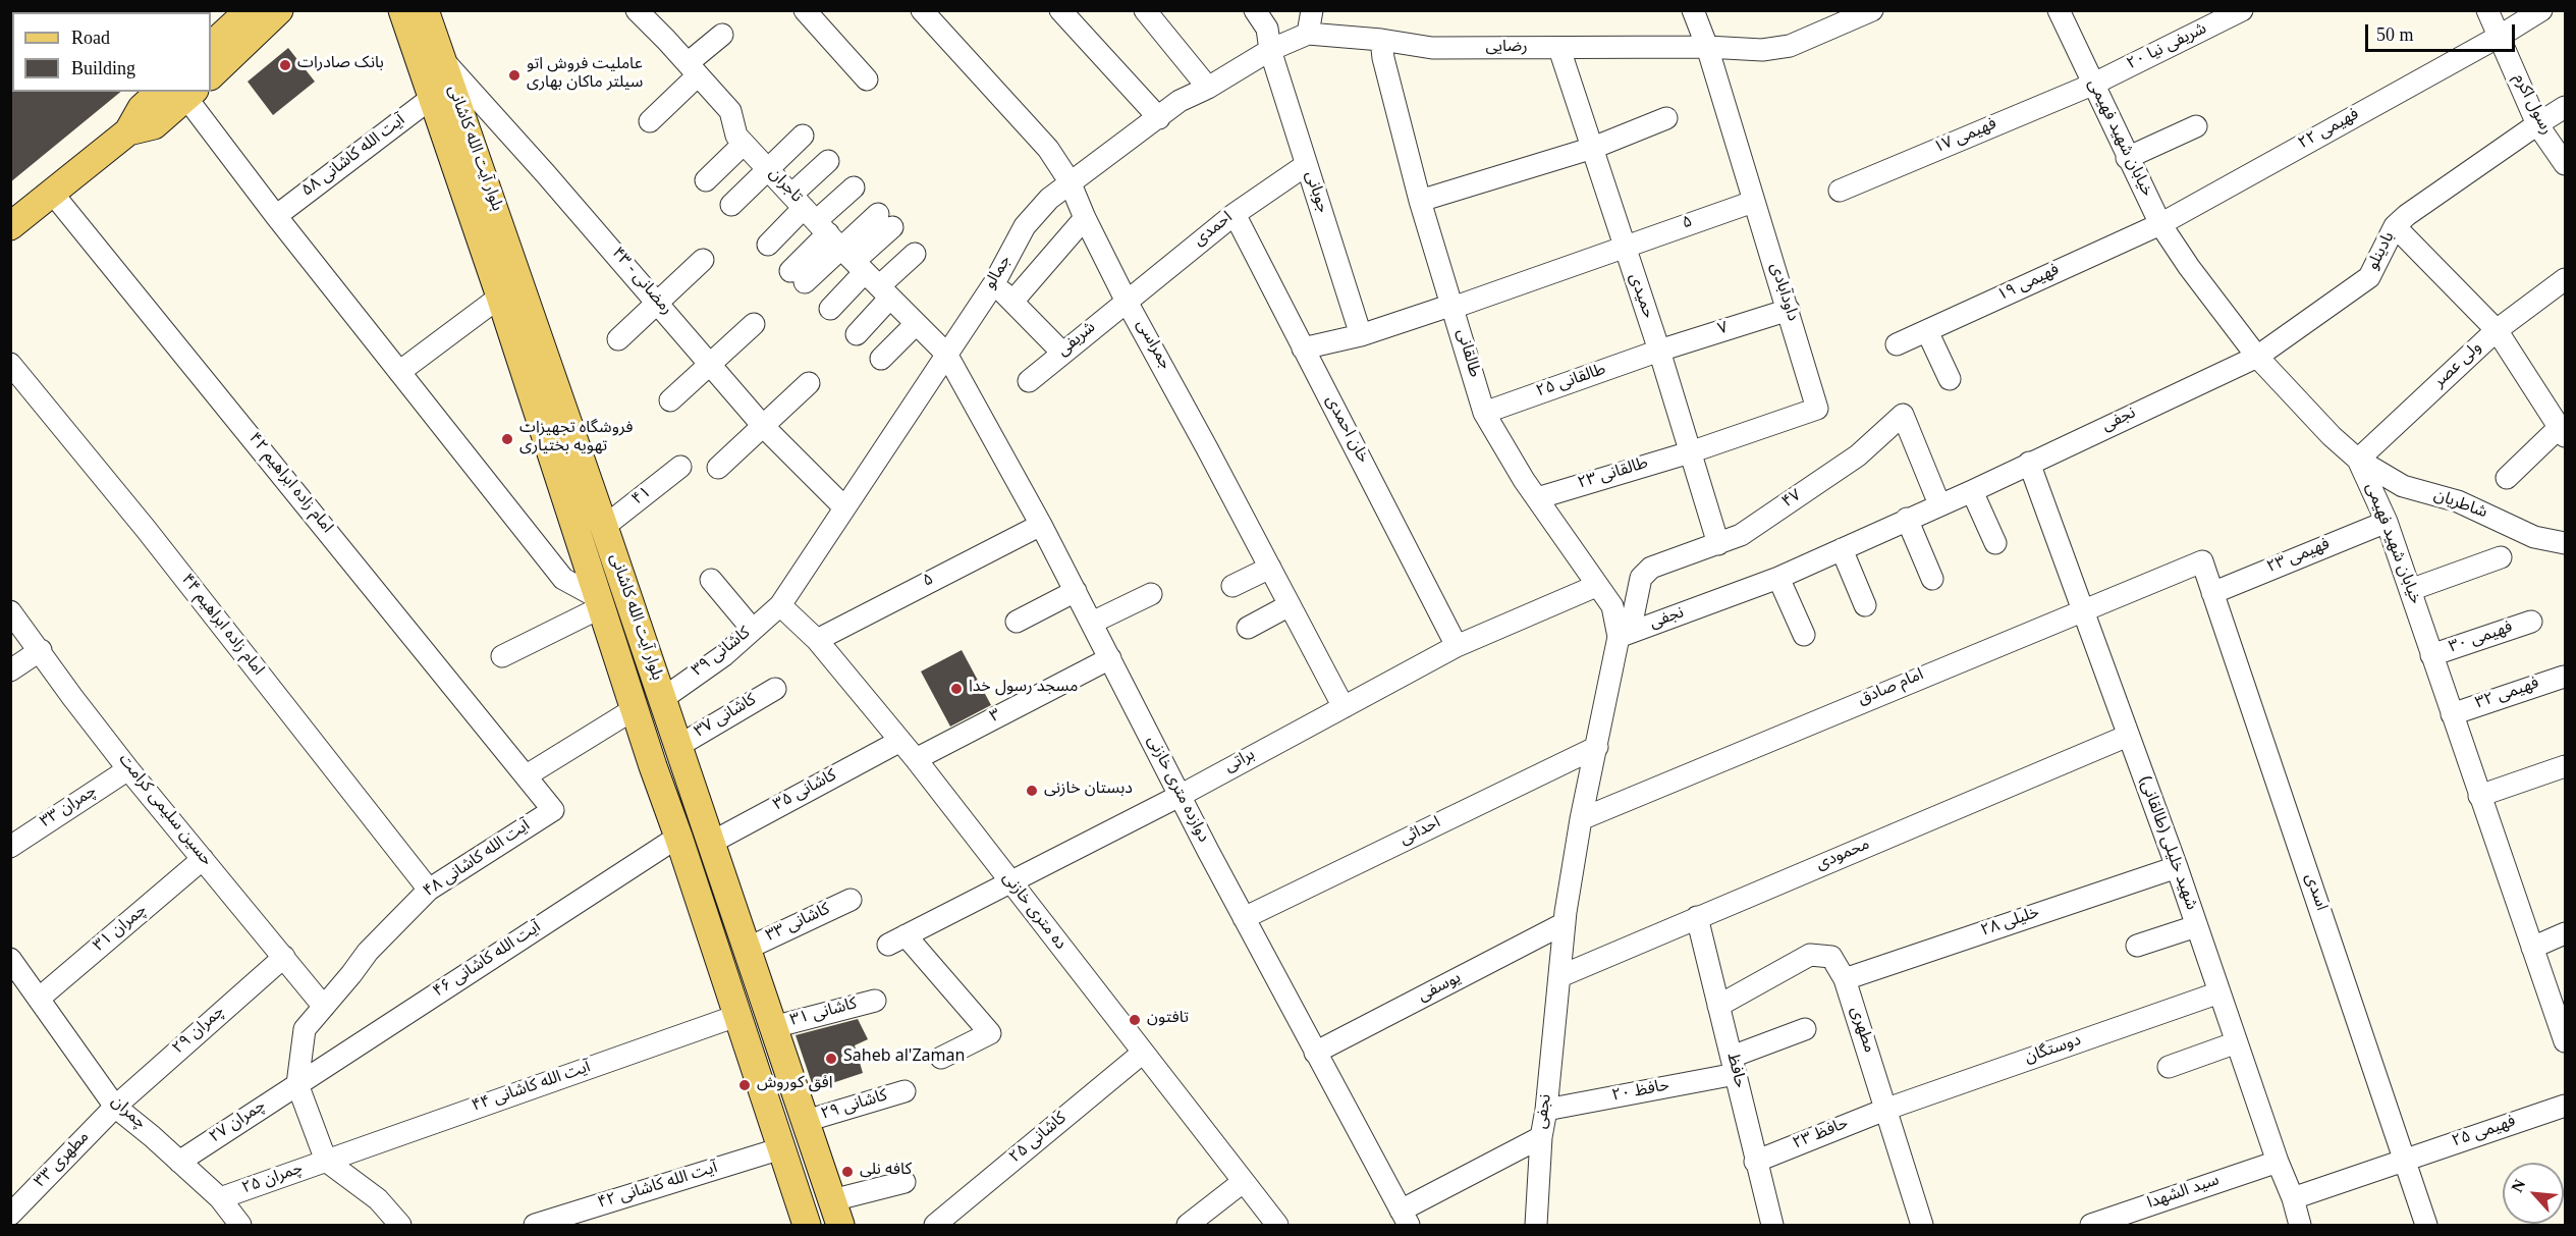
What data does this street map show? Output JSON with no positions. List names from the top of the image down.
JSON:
{
  "streets": {
    "main road": ["بلوار آیت الله کاشانی"],
    "street": [
      "۲۰ شریفی نیا",
      "رضایی",
      "رسول اکرم",
      "فهیمی ۲۲",
      "فهیمی ۱۷",
      "خیابان شهید فهیمی",
      "آیت الله کاشانی ۵۸",
      "تاجران",
      "جوبانی",
      "۵",
      "احمدی",
      "بادینلو",
      "جمالو",
      "رمضانی - ۴۳",
      "فهیمی ۱۹",
      "داودآبادی",
      "حمیدی",
      "۷",
      "شریفی",
      "جمراسی",
      "طالقانی",
      "ولی عصر",
      "طالقانی ۲۵",
      "نجفی",
      "خان احمدی",
      "طالقانی ۲۳",
      "امام زاده ابراهیم ۴۲",
      "۴۱",
      "۴۷",
      "شاطریان",
      "فهیمی ۲۳",
      "امام زاده ابراهیم ۴۴",
      "فهیمی ۳۰",
      "کاشانی ۳۹",
      "امام صادق",
      "فهیمی ۳۲",
      "کاشانی ۳۷",
      "۳",
      "براتی",
      "دوازده متری خازنی",
      "کاشانی ۳۵",
      "چمران ۳۳",
      "حسین سلیمی کرامت",
      "احداثی",
      "شهید خلیلی (طالقانی)",
      "محمودی",
      "آیت الله کاشانی ۴۸",
      "اسدی",
      "ده متری خازنی",
      "خلیلی ۲۸",
      "کاشانی ۳۳",
      "چمران ۳۱",
      "آیت الله کاشانی ۴۶",
      "یوسفی",
      "کاشانی ۳۱",
      "مطهری",
      "چمران ۲۹",
      "دوستگان",
      "حافظ",
      "آیت الله کاشانی ۴۴",
      "حافظ ۲۰",
      "کاشانی ۲۹",
      "چمران",
      "چمران ۲۷",
      "فهیمی ۲۵",
      "حافظ ۲۳",
      "کاشانی ۲۵",
      "مطهری ۳۳",
      "چمران ۲۵",
      "آیت الله کاشانی ۴۲",
      "سید الشهدا"
    ]
  },
  "crossings": [
    ["۲۰ شریفی نیا", "فهیمی ۱۷"],
    ["۲۰ شریفی نیا", "خیابان شهید فهیمی"],
    ["رضایی", "جمالو"],
    ["رضایی", "داودآبادی"],
    ["رضایی", "حمیدی"],
    ["رضایی", "طالقانی"],
    ["رسول اکرم", "فهیمی ۲۲"],
    ["رسول اکرم", "بادینلو"],
    ["فهیمی ۲۲", "خیابان شهید فهیمی"],
    ["فهیمی ۲۲", "فهیمی ۱۹"],
    ["فهیمی ۱۷", "خیابان شهید فهیمی"],
    ["خیابان شهید فهیمی", "بادینلو"],
    ["خیابان شهید فهیمی", "فهیمی ۱۹"],
    ["خیابان شهید فهیمی", "ولی عصر"],
    ["خیابان شهید فهیمی", "نجفی"],
    ["خیابان شهید فهیمی", "شاطریان"],
    ["خیابان شهید فهیمی", "فهیمی ۲۳"],
    ["خیابان شهید فهیمی", "فهیمی ۳۰"],
    ["خیابان شهید فهیمی", "فهیمی ۳۲"],
    ["بلوار آیت الله کاشانی", "آیت الله کاشانی ۵۸"],
    ["بلوار آیت الله کاشانی", "رمضانی - ۴۳"],
    ["بلوار آیت الله کاشانی", "۴۱"],
    ["بلوار آیت الله کاشانی", "کاشانی ۳۹"],
    ["بلوار آیت الله کاشانی", "کاشانی ۳۷"],
    ["بلوار آیت الله کاشانی", "کاشانی ۳۵"],
    ["بلوار آیت الله کاشانی", "کاشانی ۳۳"],
    ["بلوار آیت الله کاشانی", "آیت الله کاشانی ۴۶"],
    ["بلوار آیت الله کاشانی", "کاشانی ۳۱"],
    ["بلوار آیت الله کاشانی", "آیت الله کاشانی ۴۴"],
    ["بلوار آیت الله کاشانی", "کاشانی ۲۹"],
    ["بلوار آیت الله کاشانی", "آیت الله کاشانی ۴۲"],
    ["تاجران", "جمالو"],
    ["تاجران", "دوازده متری خازنی"],
    ["جوبانی", "۵"],
    ["جوبانی", "احمدی"],
    ["جوبانی", "جمالو"],
    ["۵", "داودآبادی"],
    ["۵", "حمیدی"],
    ["۵", "طالقانی"],
    ["۵", "خان احمدی"],
    ["۵", "دوازده متری خازنی"],
    ["۵", "ده متری خازنی"],
    ["احمدی", "شریفی"],
    ["احمدی", "جمراسی"],
    ["احمدی", "خان احمدی"],
    ["بادینلو", "نجفی"],
    ["جمالو", "رمضانی - ۴۳"],
    ["جمالو", "جمراسی"],
    ["جمالو", "کاشانی ۳۹"],
    ["جمالو", "دوازده متری خازنی"],
    ["جمالو", "ده متری خازنی"],
    ["داودآبادی", "حمیدی"],
    ["داودآبادی", "۷"],
    ["داودآبادی", "طالقانی ۲۳"],
    ["حمیدی", "۷"],
    ["حمیدی", "طالقانی ۲۵"],
    ["حمیدی", "طالقانی ۲۳"],
    ["حمیدی", "۴۷"],
    ["۷", "طالقانی ۲۵"],
    ["شریفی", "جمراسی"],
    ["جمراسی", "براتی"],
    ["طالقانی", "طالقانی ۲۵"],
    ["طالقانی", "نجفی"],
    ["طالقانی", "طالقانی ۲۳"],
    ["طالقانی", "۴۷"],
    ["طالقانی", "براتی"],
    ["ولی عصر", "شاطریان"],
    ["نجفی", "۴۷"],
    ["نجفی", "امام صادق"],
    ["نجفی", "احداثی"],
    ["نجفی", "شهید خلیلی (طالقانی)"],
    ["نجفی", "محمودی"],
    ["نجفی", "یوسفی"],
    ["نجفی", "حافظ ۲۰"],
    ["خان احمدی", "براتی"],
    ["امام زاده ابراهیم ۴۲", "آیت الله کاشانی ۴۸"],
    ["فهیمی ۲۳", "اسدی"],
    ["امام زاده ابراهیم ۴۴", "آیت الله کاشانی ۴۸"],
    ["کاشانی ۳۹", "ده متری خازنی"],
    ["امام صادق", "شهید خلیلی (طالقانی)"],
    ["امام صادق", "اسدی"],
    ["۳", "دوازده متری خازنی"],
    ["۳", "ده متری خازنی"],
    ["براتی", "دوازده متری خازنی"],
    ["براتی", "ده متری خازنی"],
    ["دوازده متری خازنی", "احداثی"],
    ["دوازده متری خازنی", "یوسفی"],
    ["کاشانی ۳۵", "ده متری خازنی"],
    ["چمران ۳۳", "حسین سلیمی کرامت"],
    ["حسین سلیمی کرامت", "آیت الله کاشانی ۴۸"],
    ["حسین سلیمی کرامت", "چمران ۳۱"],
    ["حسین سلیمی کرامت", "چمران ۲۹"],
    ["شهید خلیلی (طالقانی)", "محمودی"],
    ["شهید خلیلی (طالقانی)", "خلیلی ۲۸"],
    ["شهید خلیلی (طالقانی)", "دوستگان"],
    ["شهید خلیلی (طالقانی)", "فهیمی ۲۵"],
    ["شهید خلیلی (طالقانی)", "سید الشهدا"],
    ["محمودی", "حافظ"],
    ["آیت الله کاشانی ۴۸", "آیت الله کاشانی ۴۶"],
    ["آیت الله کاشانی ۴۸", "چمران ۲۷"],
    ["اسدی", "فهیمی ۲۵"],
    ["ده متری خازنی", "کاشانی ۲۵"],
    ["خلیلی ۲۸", "مطهری"],
    ["چمران ۳۱", "چمران"],
    ["آیت الله کاشانی ۴۶", "چمران ۲۷"],
    ["مطهری", "دوستگان"],
    ["مطهری", "حافظ"],
    ["مطهری", "حافظ ۲۳"],
    ["چمران ۲۹", "چمران"],
    ["چمران ۲۹", "مطهری ۳۳"],
    ["دوستگان", "حافظ ۲۳"],
    ["حافظ", "حافظ ۲۰"],
    ["حافظ", "حافظ ۲۳"],
    ["آیت الله کاشانی ۴۴", "چمران ۲۵"],
    ["چمران", "چمران ۲۷"],
    ["چمران", "مطهری ۳۳"],
    ["چمران", "چمران ۲۵"]
  ],
  "places": [
    "بانک صادرات",
    "عاملیت فروش اتو سیلتر ماکان بهاری",
    "فروشگاه تجهیزات تهویه بختیاری",
    "مسجد رسول خدا",
    "دبستان خازنی",
    "تافتون",
    "Saheb al'Zaman",
    "افق کوروش",
    "کافه نلی"
  ],
  "legend": ["Road", "Building"],
  "scale_bar": "50 m",
  "north": "top left"
}
